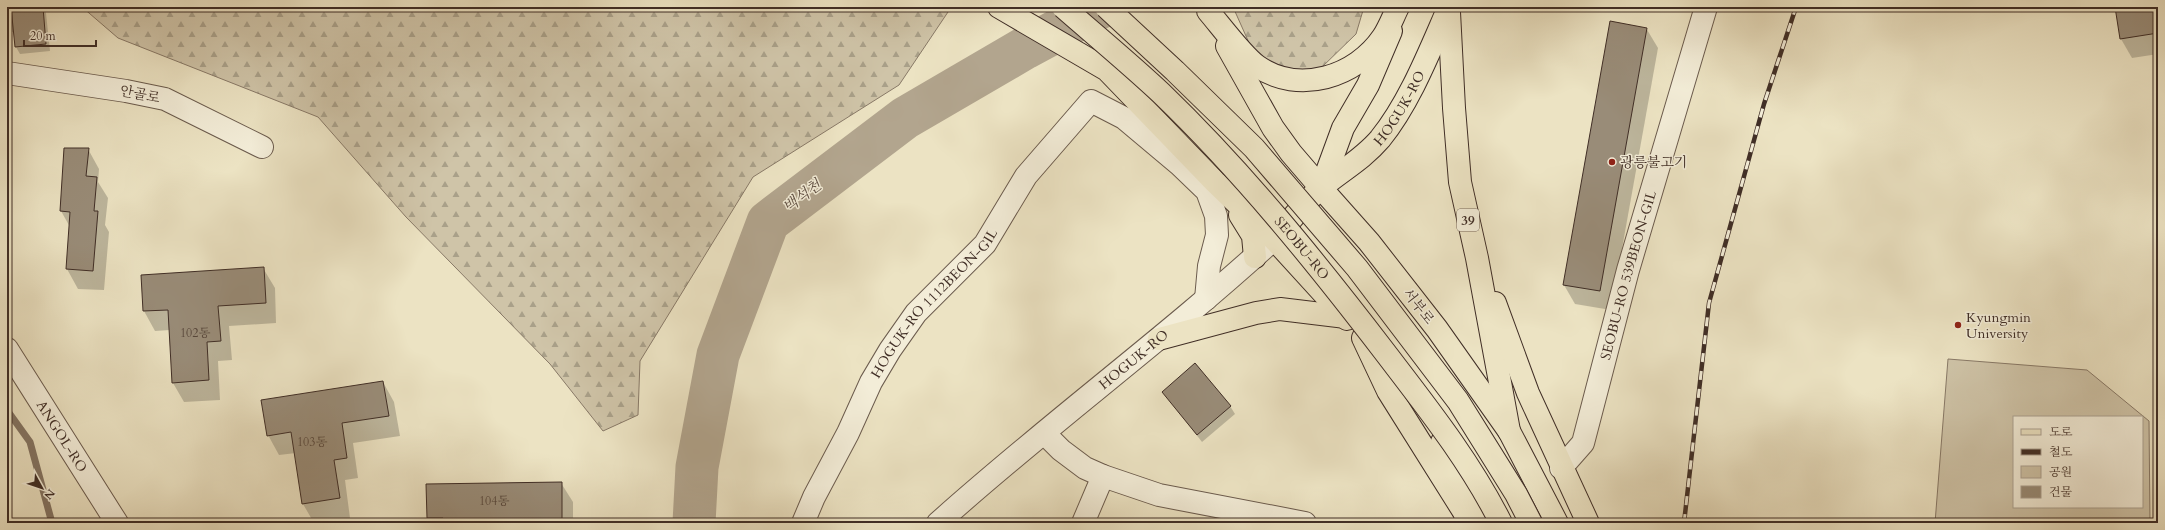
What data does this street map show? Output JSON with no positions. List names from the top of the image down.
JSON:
{
  "streets": {
    "main road": [
      "HOGUK-RO",
      "39",
      "SEOBU-RO",
      "서부로"
    ],
    "street": [
      "안골로",
      "SEOBU-RO 539BEON-GIL",
      "HOGUK-RO 1112BEON-GIL",
      "ANGOL-RO"
    ]
  },
  "crossings": [
    ["HOGUK-RO", "39"],
    ["HOGUK-RO", "HOGUK-RO 1112BEON-GIL"],
    ["HOGUK-RO", "서부로"],
    ["39", "서부로"]
  ],
  "water": ["백석천"],
  "places": ["광릉불고기", "Kyungmin University"],
  "house_numbers": ["102동", "103동", "104동"],
  "legend": [
    "도로",
    "철도",
    "공원",
    "건물"
  ],
  "scale_bar": "20 m",
  "north": "bottom right"
}
